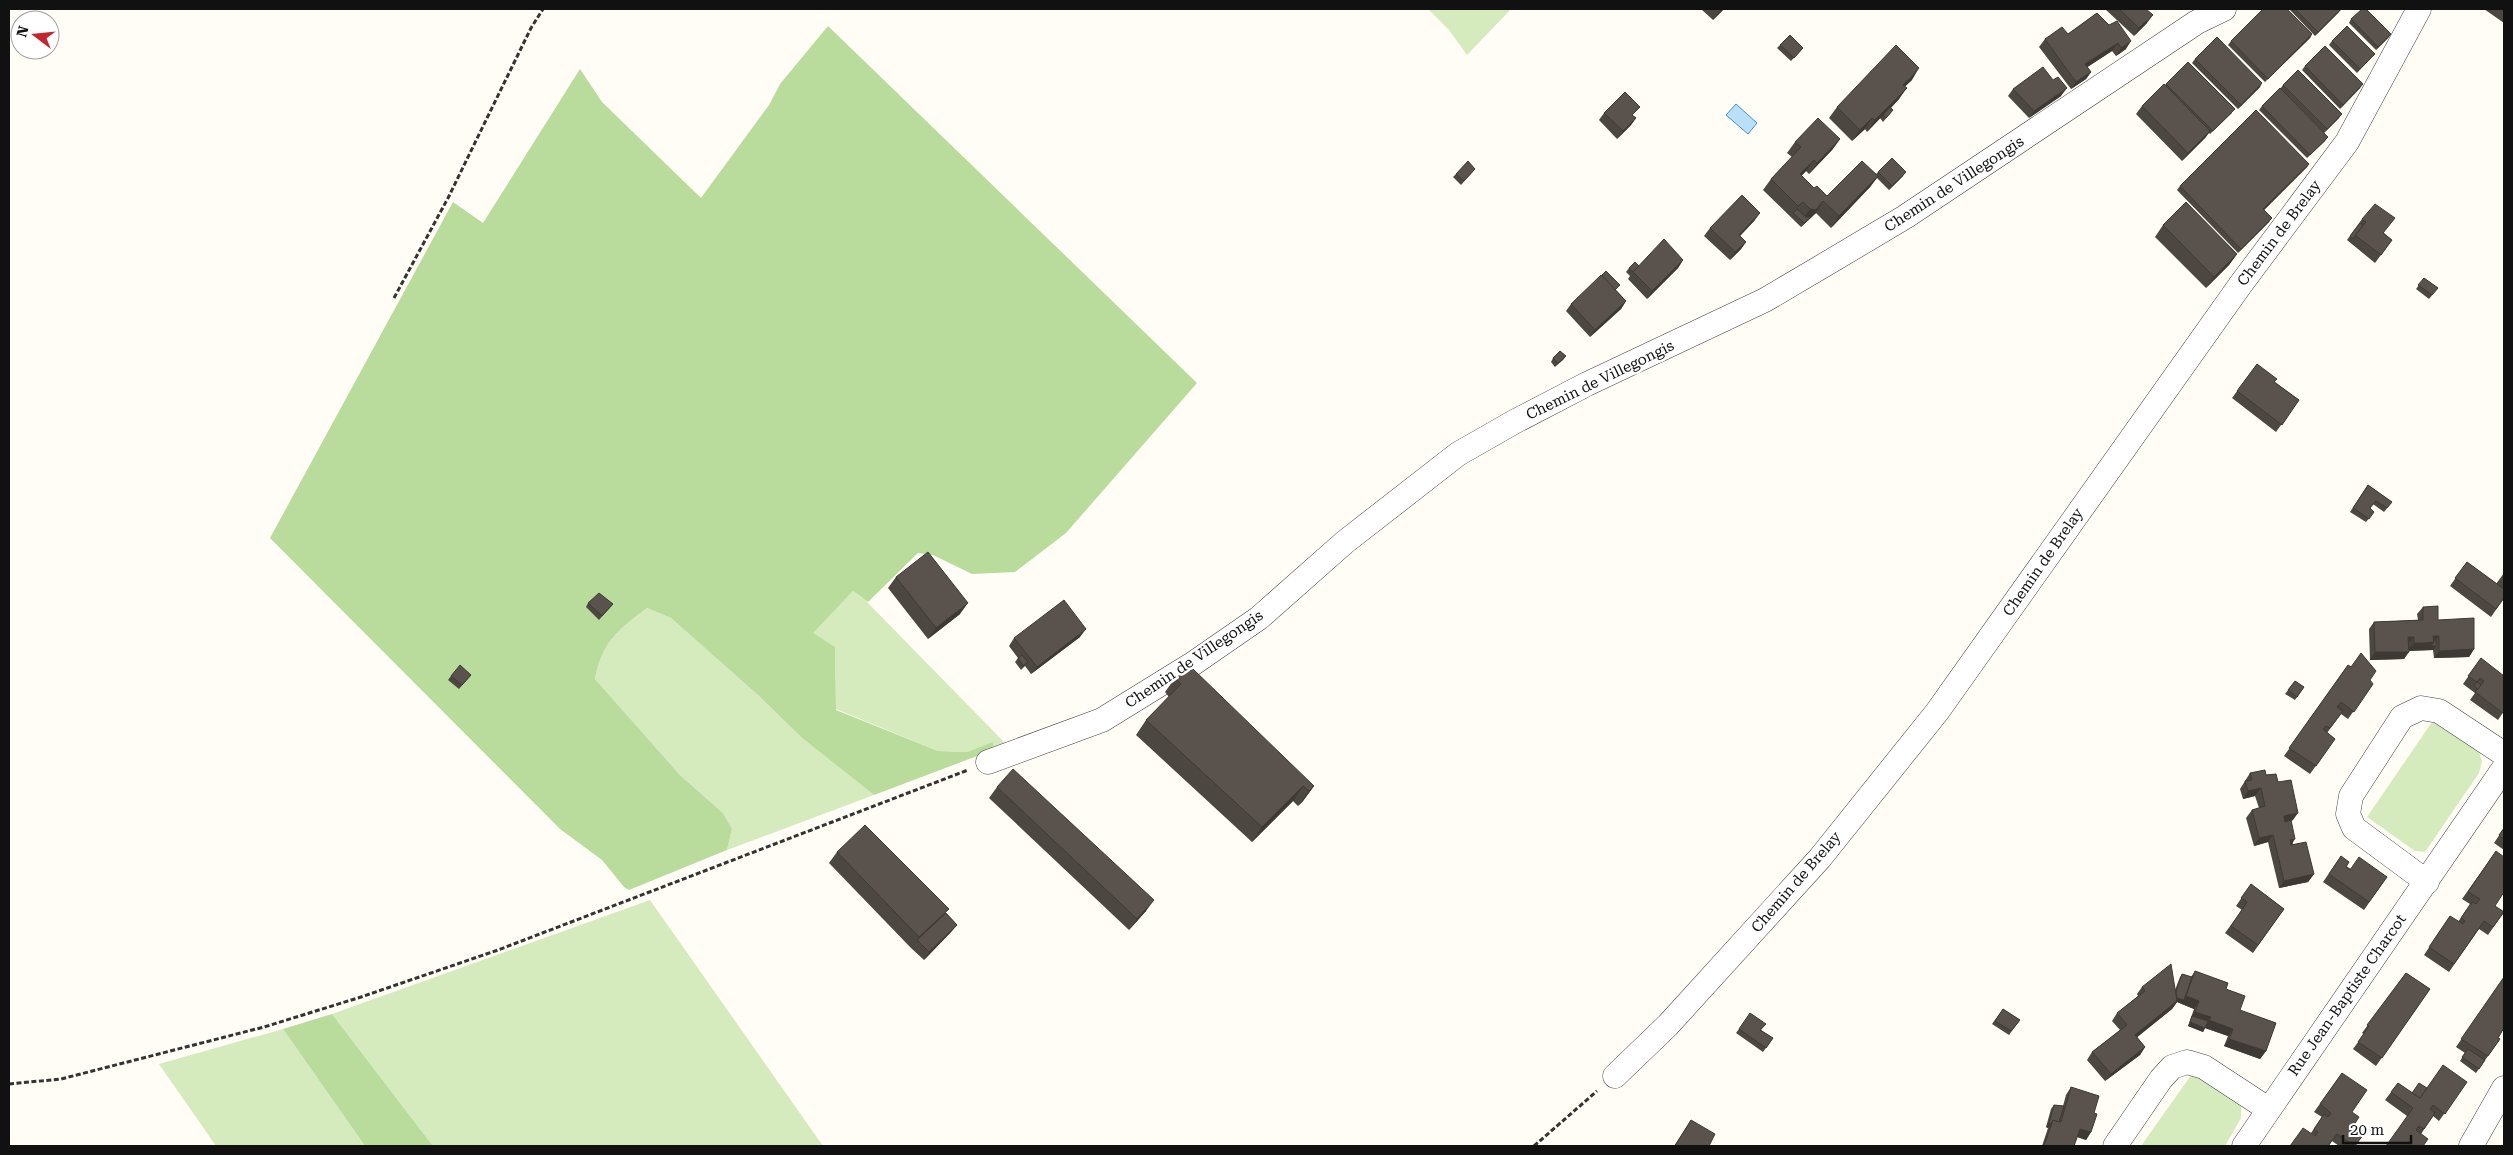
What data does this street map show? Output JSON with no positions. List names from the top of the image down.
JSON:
{
  "streets": {
    "street": ["Chemin de Villegongis", "Chemin de Brelay", "Rue Jean-Baptiste Charcot"]
  },
  "scale_bar": "20 m",
  "north": "left"
}
